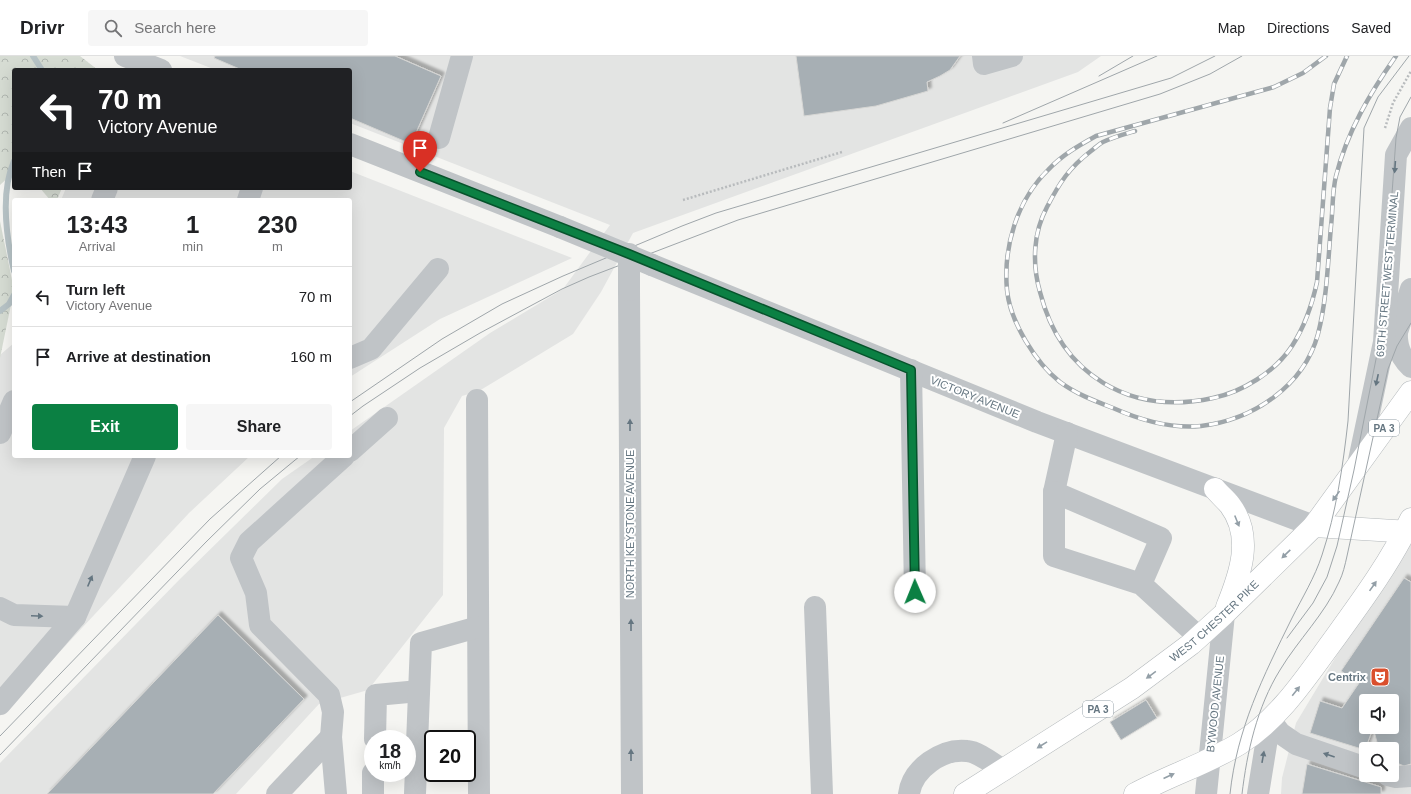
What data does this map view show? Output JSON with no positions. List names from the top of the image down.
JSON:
{
  "streets": {
    "main road": ["PA 3", "WEST CHESTER PIKE"],
    "street": [
      "69TH STREET WEST TERMINAL",
      "VICTORY AVENUE",
      "NORTH KEYSTONE AVENUE",
      "BYWOOD AVENUE"
    ]
  },
  "crossings": [
    ["69TH STREET WEST TERMINAL", "WEST CHESTER PIKE"],
    ["VICTORY AVENUE", "NORTH KEYSTONE AVENUE"],
    ["VICTORY AVENUE", "WEST CHESTER PIKE"],
    ["WEST CHESTER PIKE", "BYWOOD AVENUE"]
  ],
  "places": {
    "theatre": ["Centrix"]
  },
  "page": {
    "header": "Drivr",
    "search": "Search here",
    "nav": ["Map", "Directions", "Saved"],
    "turn": ["70 m", "Victory Avenue"],
    "then": "Then",
    "eta": [
      "13:43",
      "Arrival",
      "1",
      "min",
      "230",
      "m"
    ],
    "list": [
      {
        "name": "Turn left",
        "note": "Victory Avenue",
        "value": "70 m"
      },
      {
        "name": "Arrive at destination",
        "value": "160 m"
      }
    ],
    "buttons": ["Exit", "Share"],
    "speed": "18 km/h",
    "limit": "20"
  }
}
